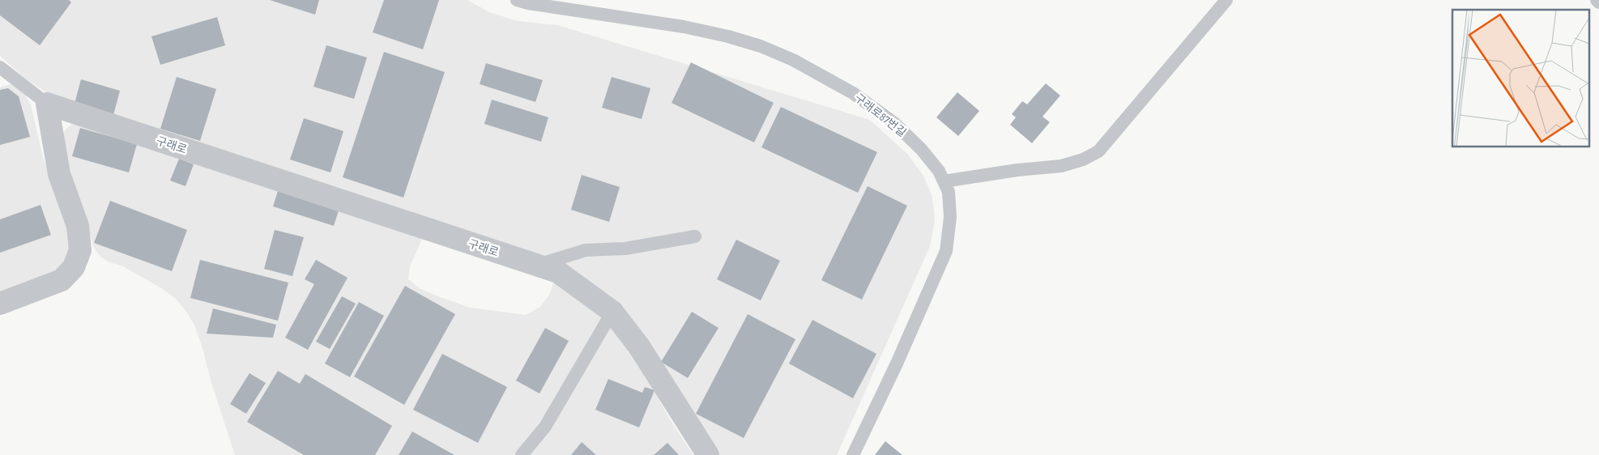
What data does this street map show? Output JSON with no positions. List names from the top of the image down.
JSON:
{
  "streets": {
    "street": ["구래로"],
    "lane": ["구래로87번길"]
  }
}
